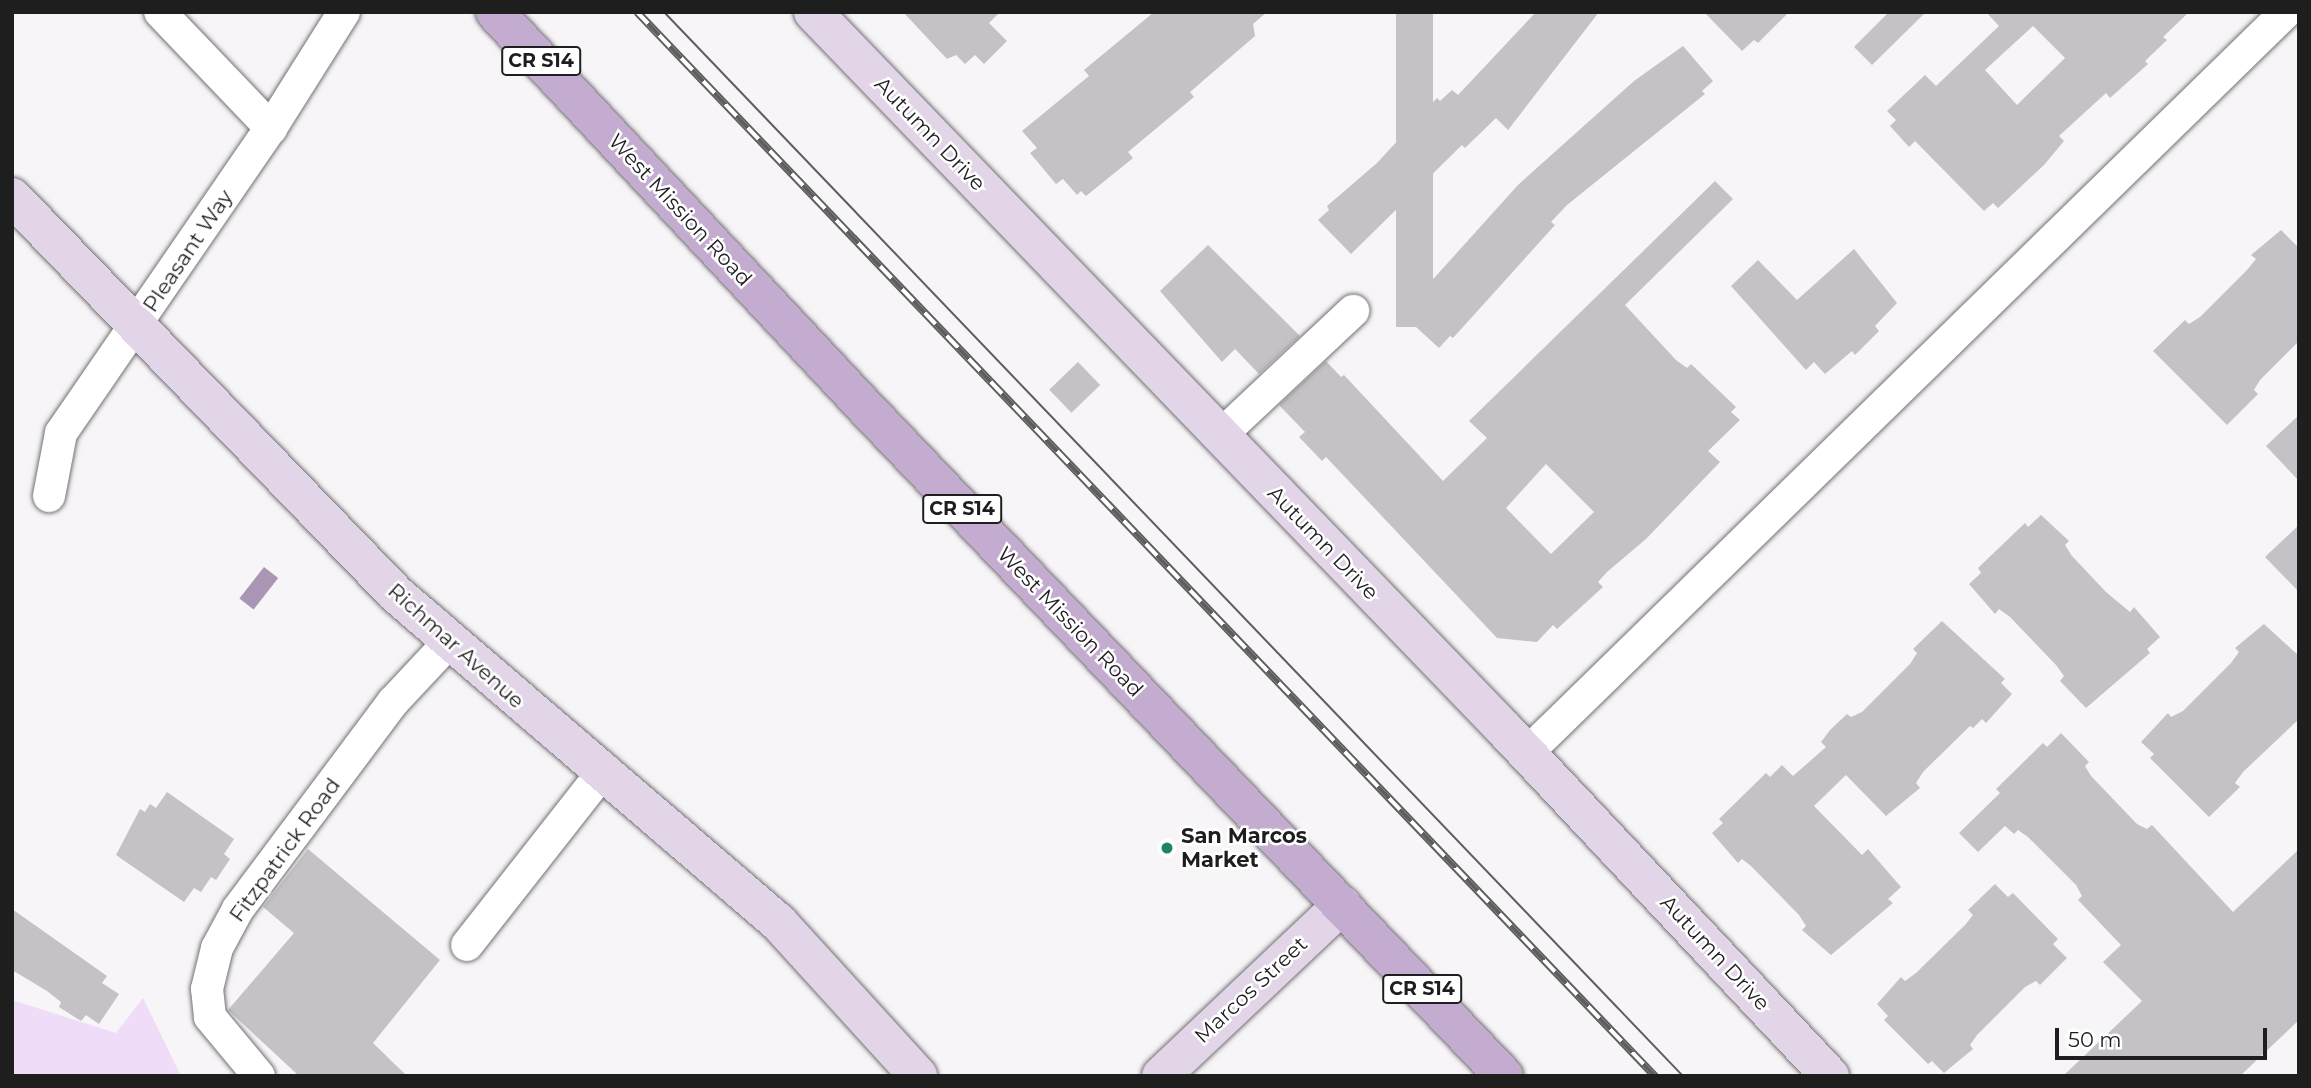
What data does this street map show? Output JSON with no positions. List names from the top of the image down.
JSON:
{
  "streets": {
    "main road": ["CR S14", "West Mission Road"],
    "street": [
      "Autumn Drive",
      "Pleasant Way",
      "Richmar Avenue",
      "Fitzpatrick Road",
      "Marcos Street"
    ]
  },
  "crossings": [
    ["West Mission Road", "Marcos Street"],
    ["Pleasant Way", "Richmar Avenue"],
    ["Richmar Avenue", "Fitzpatrick Road"]
  ],
  "places": ["San Marcos Market"],
  "scale_bar": "50 m"
}
